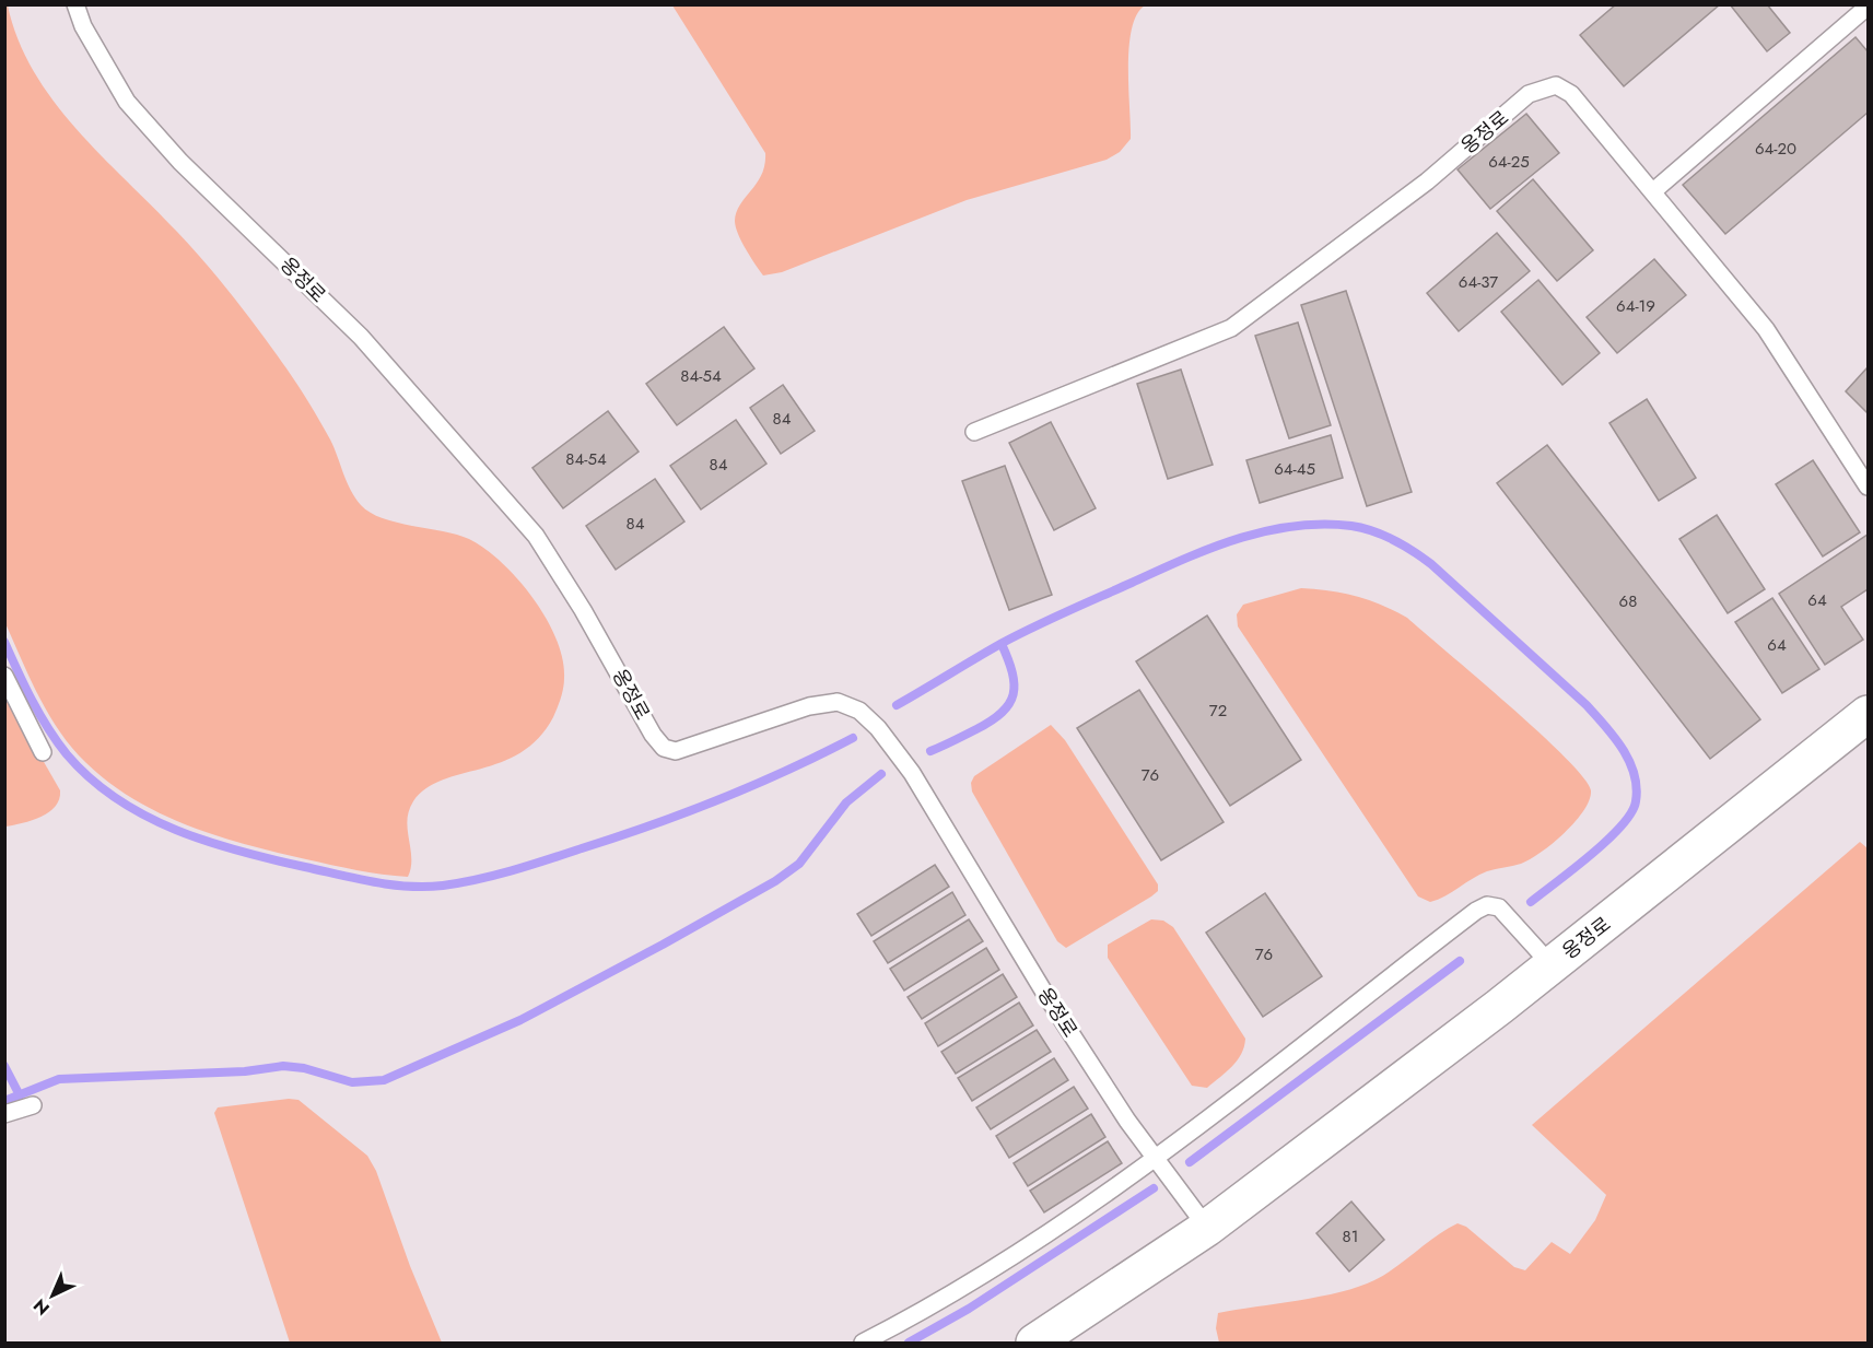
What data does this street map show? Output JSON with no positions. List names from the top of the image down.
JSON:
{
  "streets": {
    "street": ["옹정로"]
  },
  "house_numbers": [
    "64-20",
    "64-25",
    "64-37",
    "64-19",
    "84-54",
    "84",
    "84-54",
    "84",
    "64-45",
    "84",
    "64",
    "68",
    "64",
    "72",
    "76",
    "76",
    "81"
  ],
  "north": "bottom left"
}
